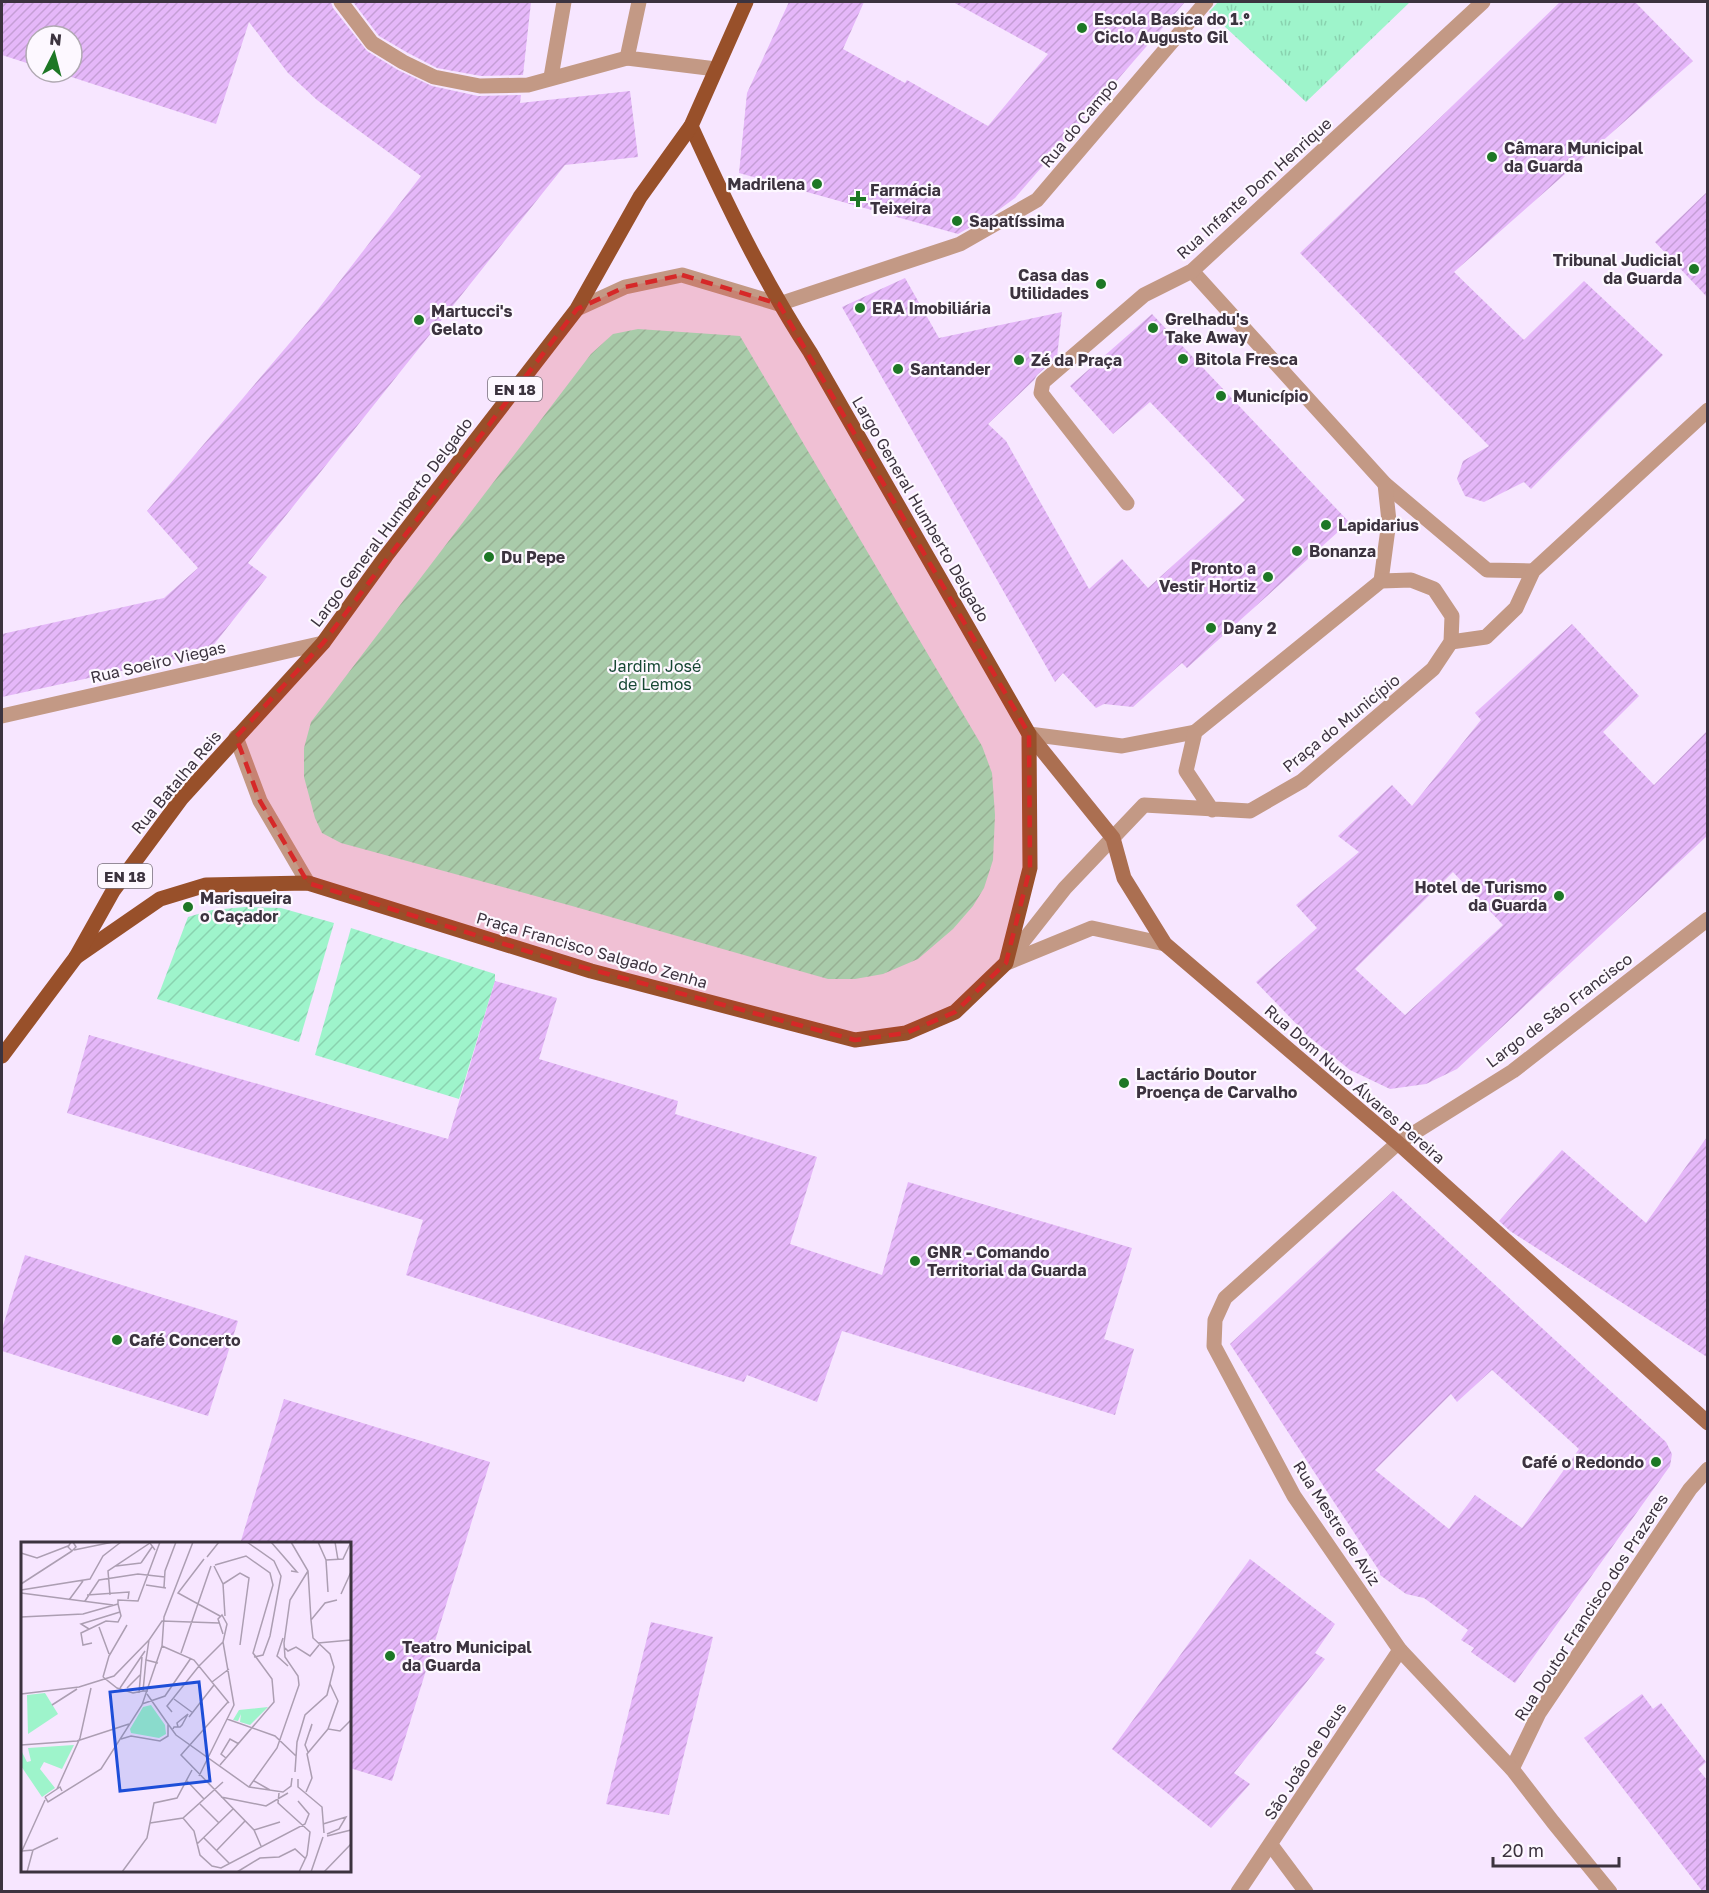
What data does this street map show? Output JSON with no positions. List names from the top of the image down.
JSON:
{
  "streets": {
    "main road": [
      "EN 18",
      "Largo General Humberto Delgado",
      "Rua Batalha Reis",
      "Praça Francisco Salgado Zenha"
    ],
    "street": [
      "Rua do Campo",
      "Rua Infante Dom Henrique",
      "Rua Soeiro Viegas",
      "Praça do Município",
      "Largo de São Francisco",
      "Rua Dom Nuno Álvares Pereira",
      "Rua Mestre de Aviz",
      "Rua Doutor Francisco dos Prazeres",
      "São João de Deus"
    ]
  },
  "crossings": [
    ["Rua do Campo", "Largo General Humberto Delgado"],
    ["EN 18", "Largo General Humberto Delgado"],
    ["Largo General Humberto Delgado", "Rua Soeiro Viegas"],
    ["Largo General Humberto Delgado", "Rua Batalha Reis"],
    ["Largo General Humberto Delgado", "Rua Dom Nuno Álvares Pereira"],
    ["Rua Soeiro Viegas", "Rua Batalha Reis"],
    ["Praça do Município", "Praça Francisco Salgado Zenha"],
    ["Rua Batalha Reis", "Praça Francisco Salgado Zenha"],
    ["Praça Francisco Salgado Zenha", "Rua Dom Nuno Álvares Pereira"],
    ["Largo de São Francisco", "Rua Dom Nuno Álvares Pereira"],
    ["Largo de São Francisco", "Rua Mestre de Aviz"],
    ["Rua Dom Nuno Álvares Pereira", "Rua Mestre de Aviz"],
    ["Rua Mestre de Aviz", "Rua Doutor Francisco dos Prazeres"],
    ["Rua Mestre de Aviz", "São João de Deus"]
  ],
  "parks": ["Jardim José de Lemos"],
  "places": {
    "other": [
      "Escola Basica do 1.º Ciclo Augusto Gil",
      "Câmara Municipal da Guarda",
      "Madrilena",
      "Sapatíssima",
      "Tribunal Judicial da Guarda",
      "Casa das Utilidades",
      "ERA Imobiliária",
      "Martucci's Gelato",
      "Grelhadu's Take Away",
      "Bitola Fresca",
      "Zé da Praça",
      "Santander",
      "Município",
      "Lapidarius",
      "Bonanza",
      "Du Pepe",
      "Pronto a Vestir Hortiz",
      "Dany 2",
      "Hotel de Turismo da Guarda",
      "Marisqueira o Caçador",
      "Lactário Doutor Proença de Carvalho",
      "GNR - Comando Territorial da Guarda",
      "Café Concerto",
      "Café o Redondo",
      "Teatro Municipal da Guarda"
    ],
    "health": ["Farmácia Teixeira"]
  },
  "scale_bar": "20 m",
  "north": "top"
}
